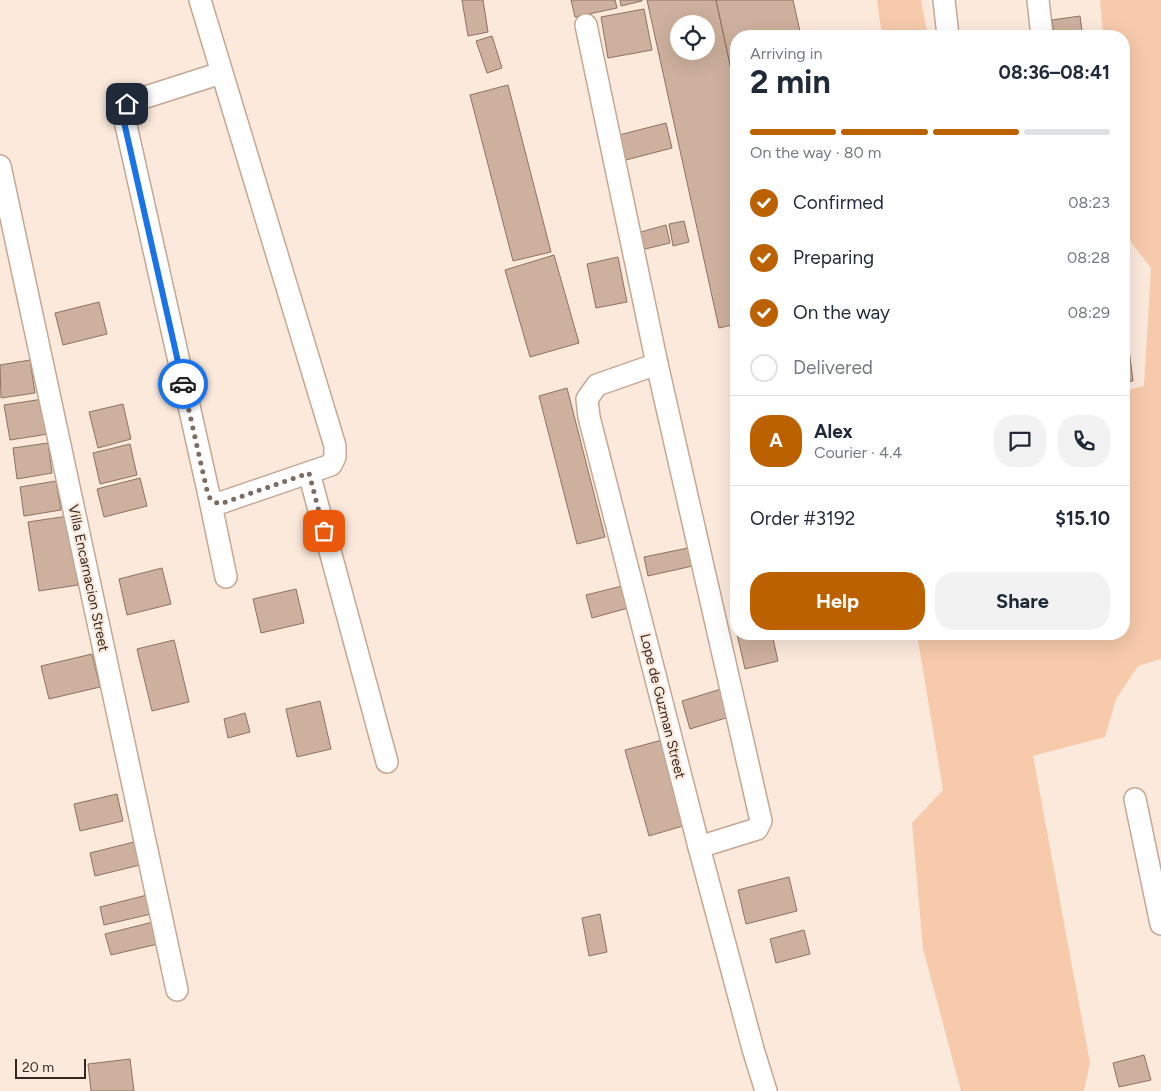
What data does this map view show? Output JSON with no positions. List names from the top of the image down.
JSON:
{
  "streets": {
    "street": ["Villa Encarnacion Street", "Lope de Guzman Street"]
  },
  "scale_bar": "20 m",
  "page": {
    "heading": ["2 min", "Arriving in", "08:36–08:41"],
    "panel": [
      "Alex",
      "Courier · 4.4",
      "Order #3192",
      "$15.10"
    ],
    "bar": "On the way · 80 m",
    "list": [
      ["Confirmed", "08:23"],
      ["Preparing", "08:28"],
      ["On the way", "08:29"],
      "Delivered"
    ],
    "round": "A",
    "buttons": ["Help", "Share"],
    "scale": "20 m"
  }
}
